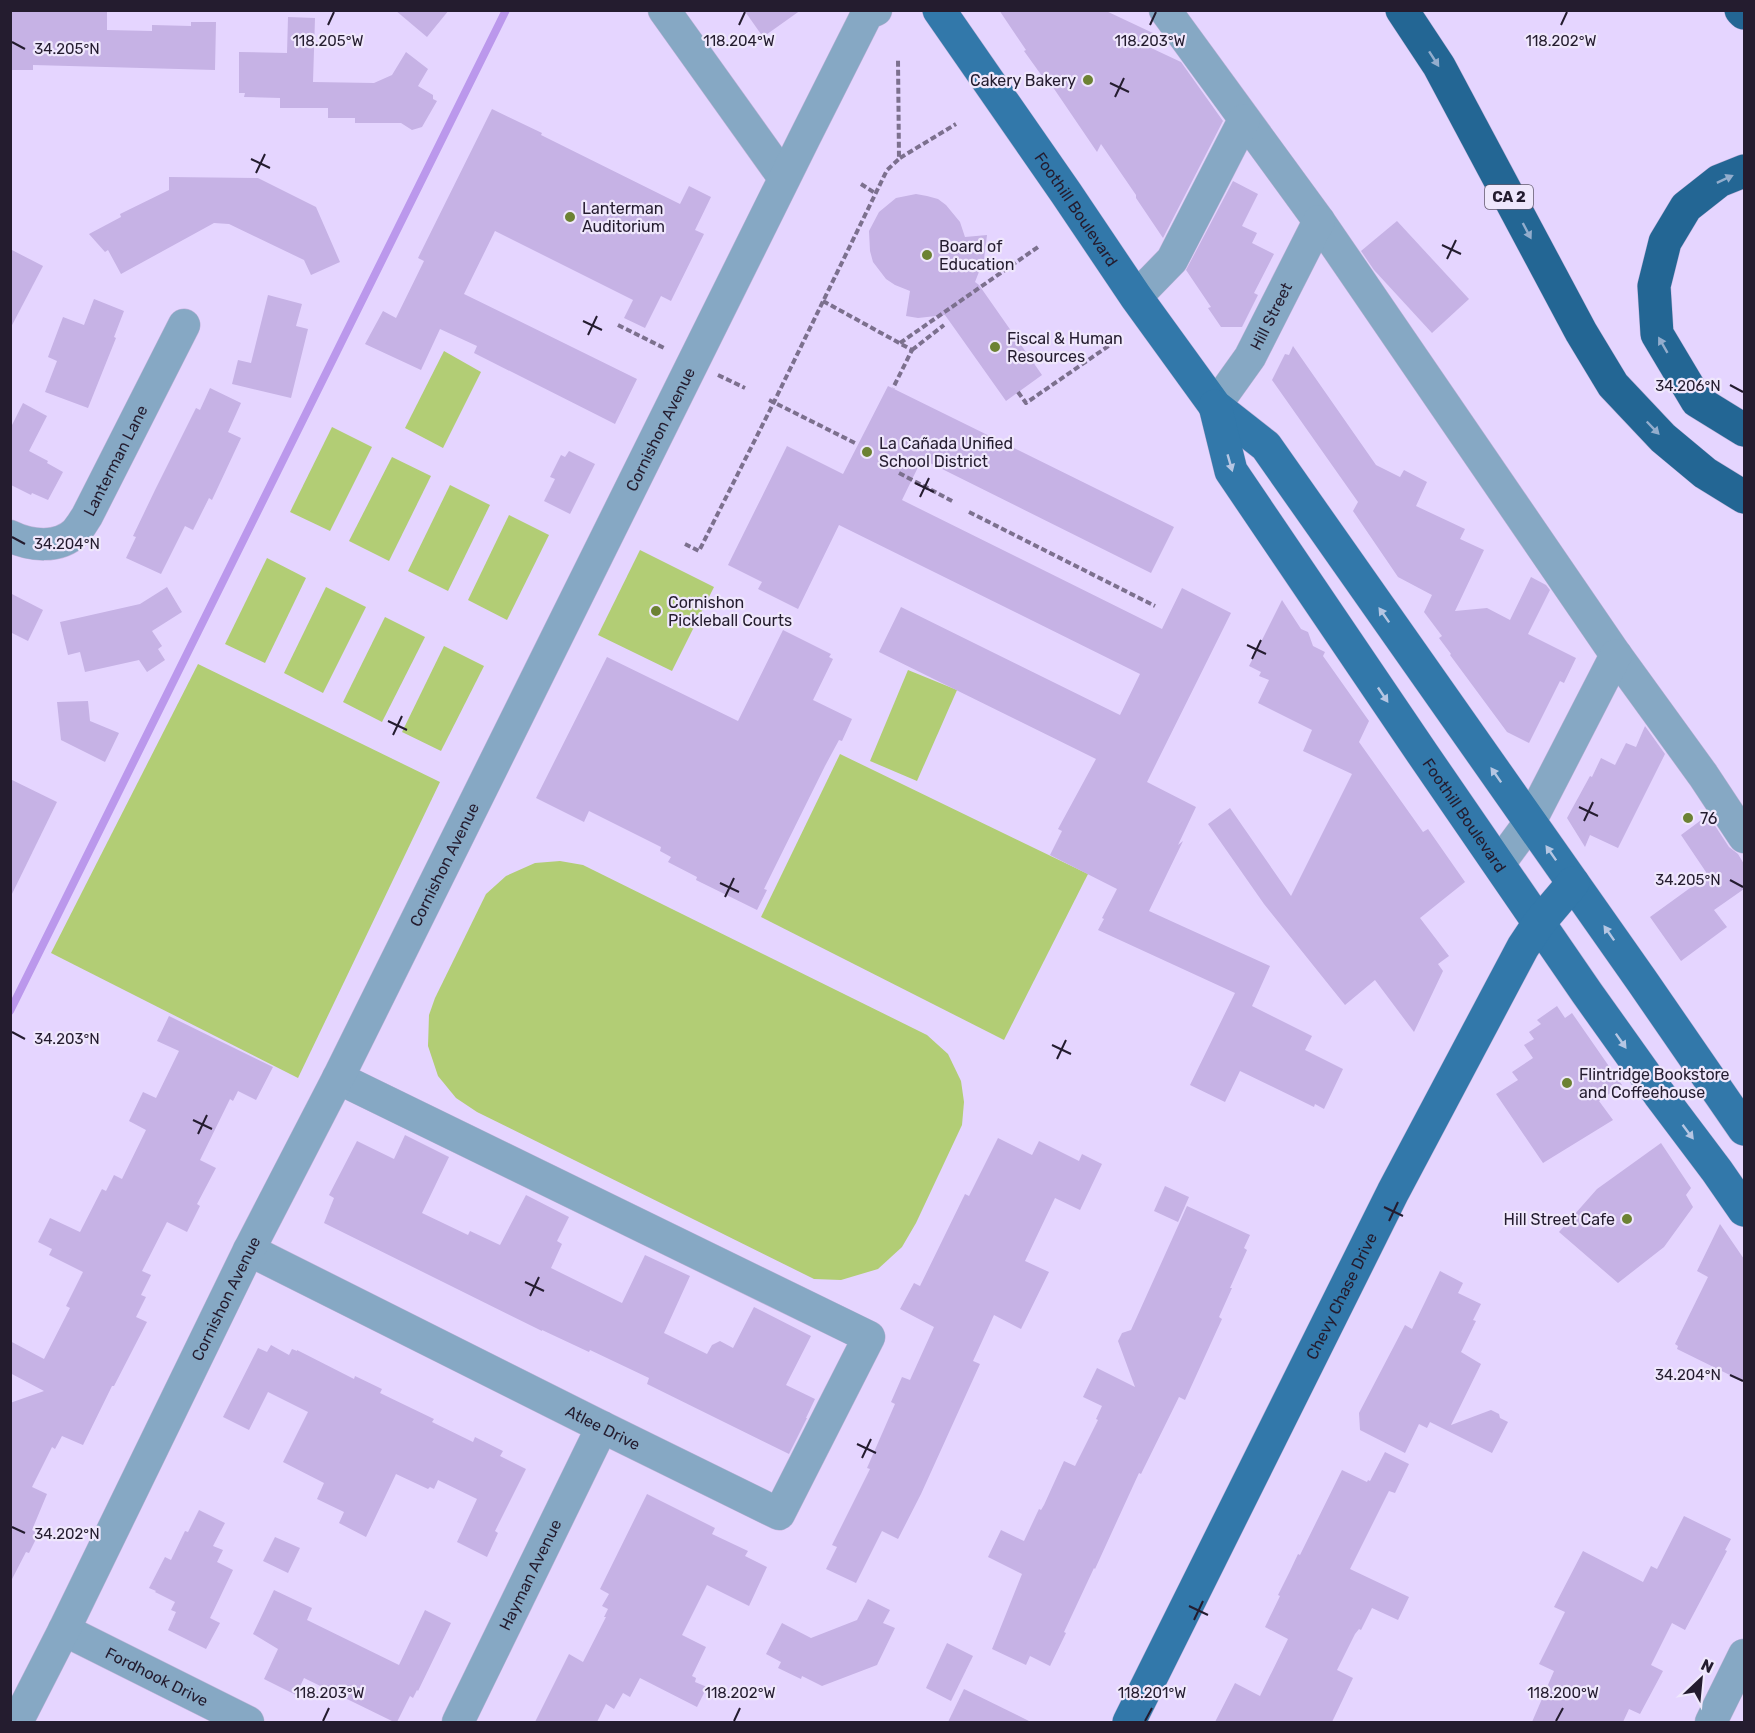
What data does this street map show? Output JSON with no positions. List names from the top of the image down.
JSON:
{
  "streets": {
    "highway": ["CA 2"],
    "main road": ["Foothill Boulevard", "Chevy Chase Drive"],
    "street": [
      "Hill Street",
      "Cornishon Avenue",
      "Lanterman Lane",
      "Atlee Drive",
      "Hayman Avenue",
      "Fordhook Drive"
    ]
  },
  "crossings": [
    ["Foothill Boulevard", "Hill Street"],
    ["Foothill Boulevard", "Chevy Chase Drive"],
    ["Cornishon Avenue", "Atlee Drive"],
    ["Cornishon Avenue", "Fordhook Drive"],
    ["Atlee Drive", "Hayman Avenue"]
  ],
  "places": [
    "Cakery Bakery",
    "Lanterman Auditorium",
    "Board of Education",
    "Fiscal & Human Resources",
    "La Cañada Unified School District",
    "Cornishon Pickleball Courts",
    "76",
    "Flintridge Bookstore and Coffeehouse",
    "Hill Street Cafe"
  ],
  "north": "top right",
  "coordinates": [
    "118.205°W",
    "118.204°W",
    "118.203°W",
    "118.202°W",
    "34.205°N",
    "34.206°N",
    "34.204°N",
    "34.203°N",
    "34.202°N",
    "118.201°W",
    "118.200°W"
  ]
}
